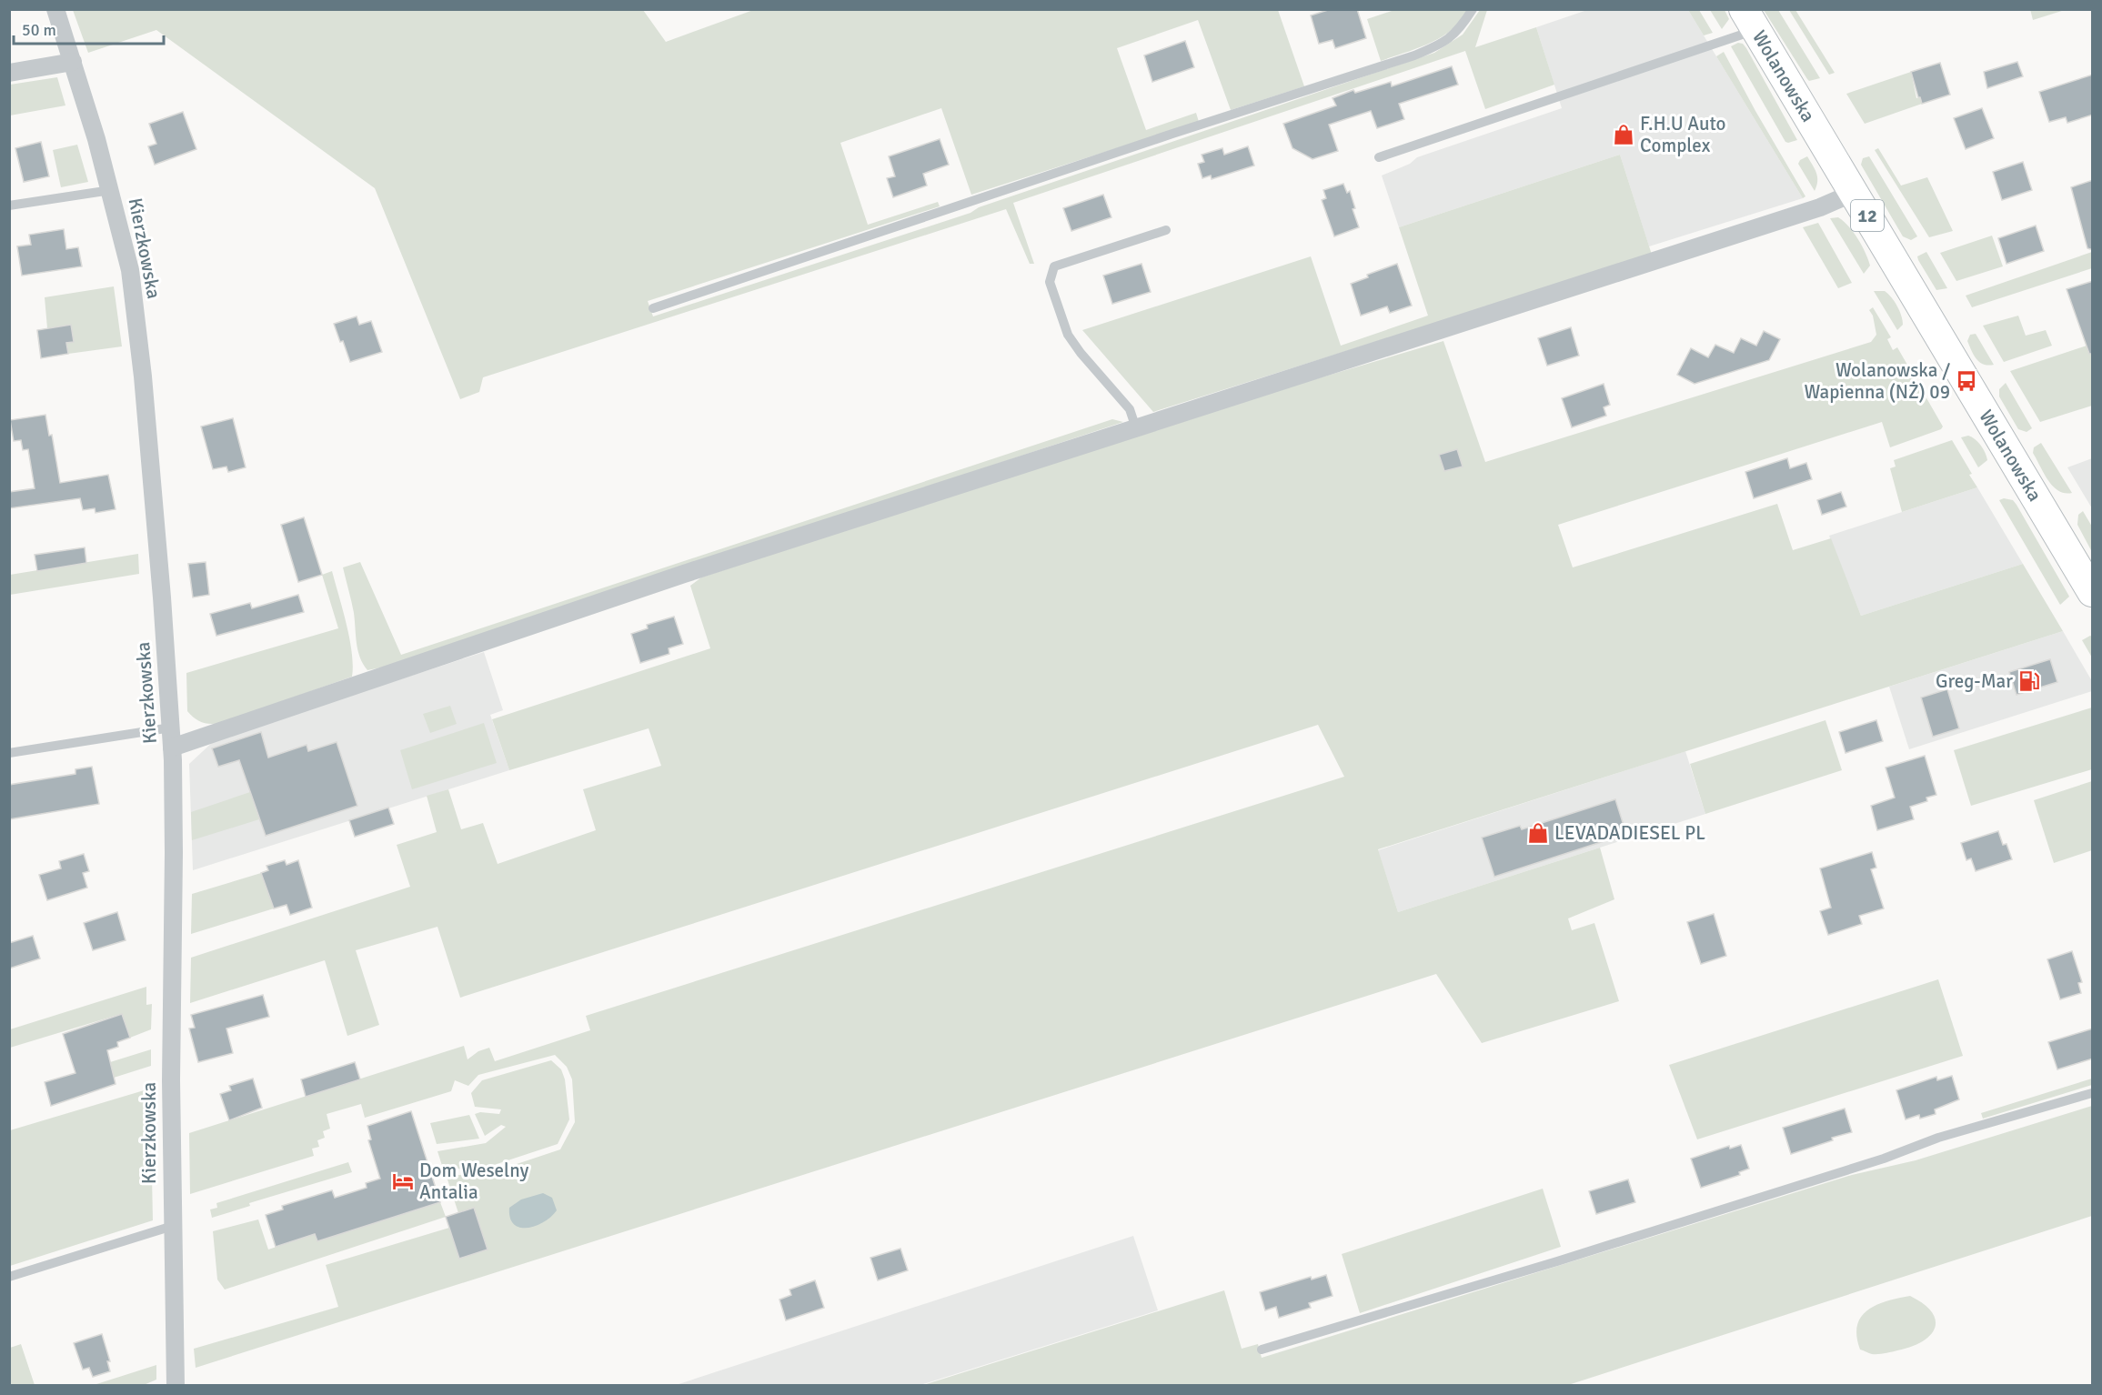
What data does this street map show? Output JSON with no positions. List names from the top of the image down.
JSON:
{
  "streets": {
    "main road": ["Wolanowska", "12"],
    "street": ["Kierzkowska"]
  },
  "places": {
    "shop": ["F.H.U Auto Complex", "LEVADADIESEL PL"],
    "bus stop": ["Wolanowska / Wapienna (NŻ) 09"],
    "fuel station": ["Greg-Mar"],
    "hotel": ["Dom Weselny Antalia"]
  },
  "scale_bar": "50 m"
}
